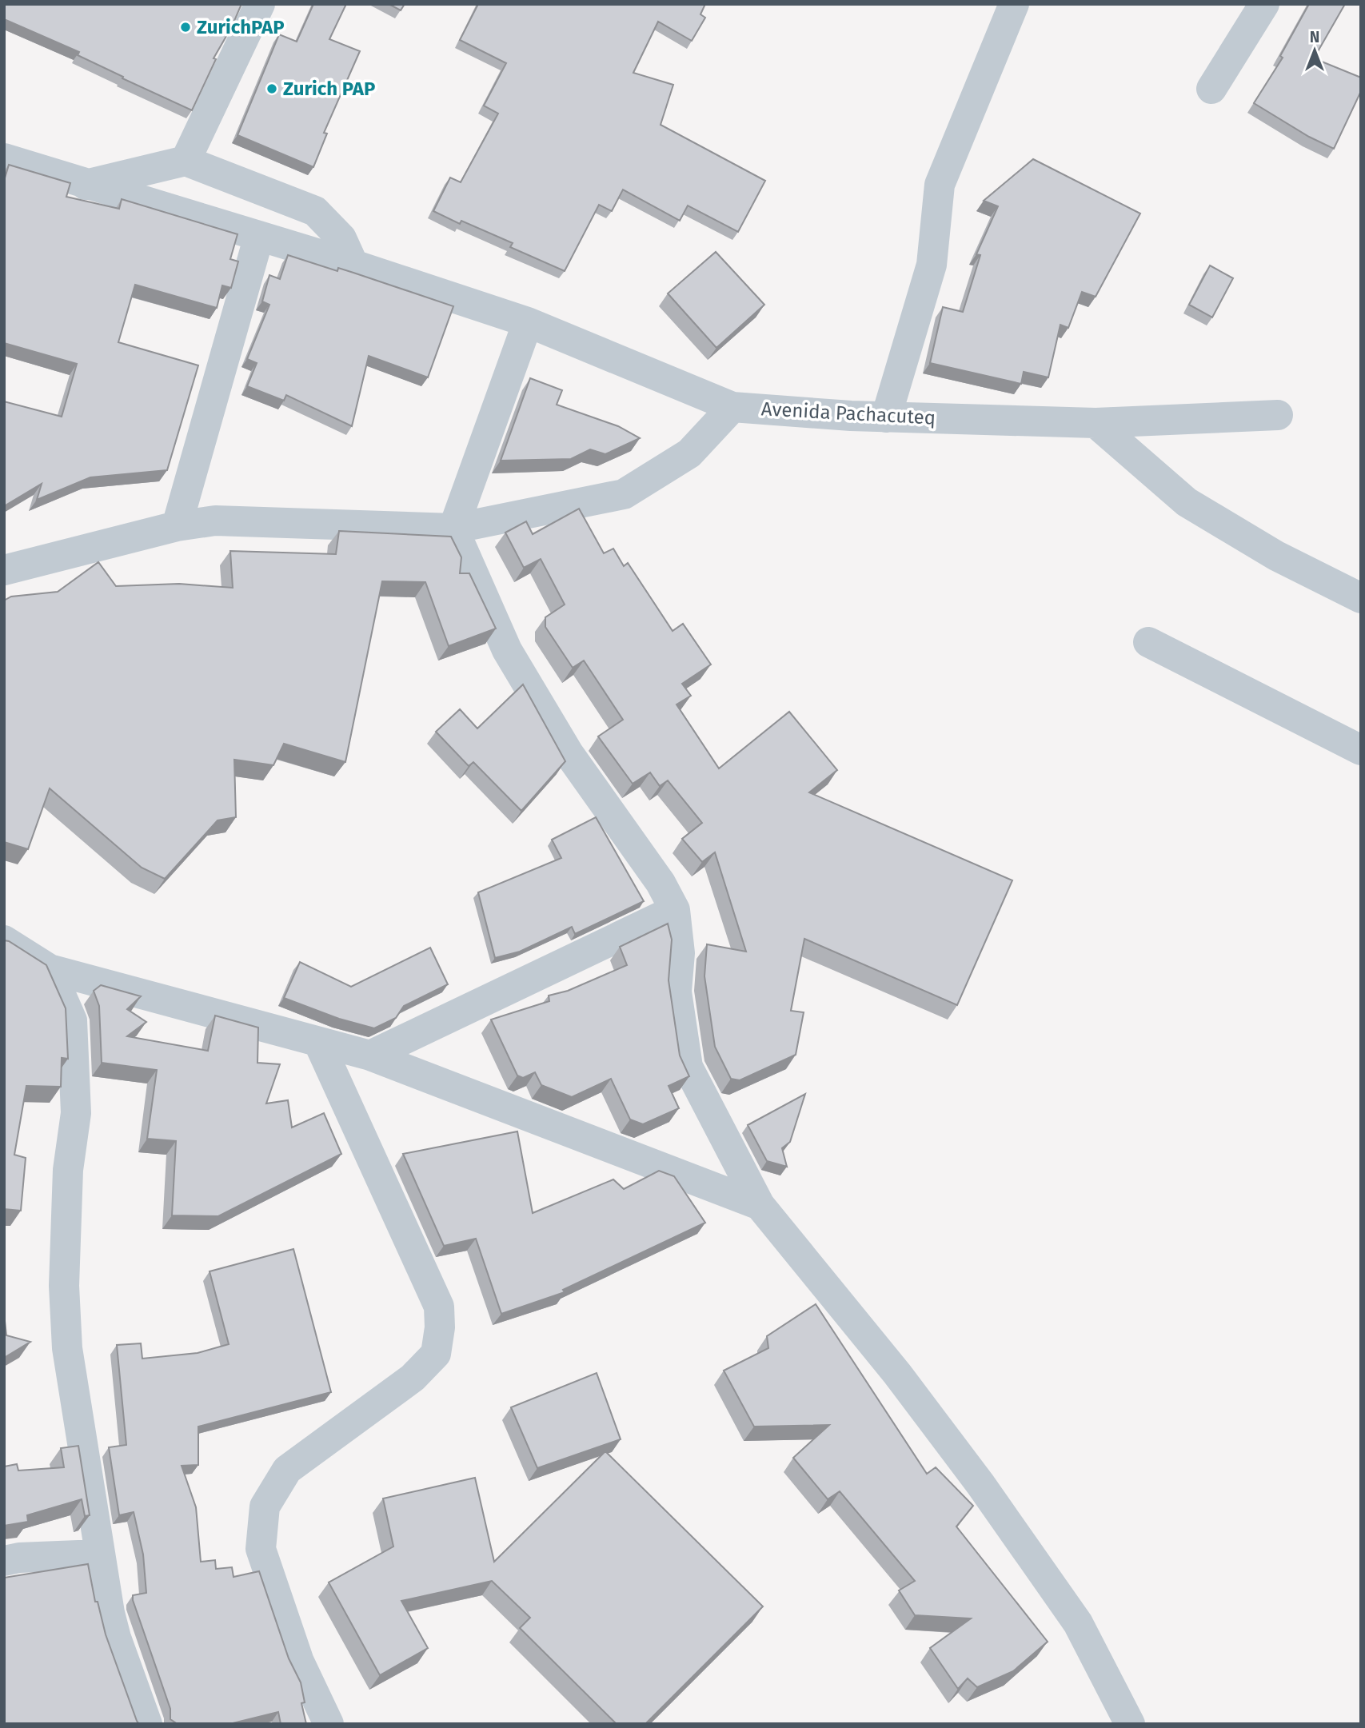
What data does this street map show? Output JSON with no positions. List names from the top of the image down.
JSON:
{
  "streets": {
    "street": ["Avenida Pachacuteq"]
  },
  "places": ["ZurichPAP", "Zurich PAP"],
  "north": "top"
}
